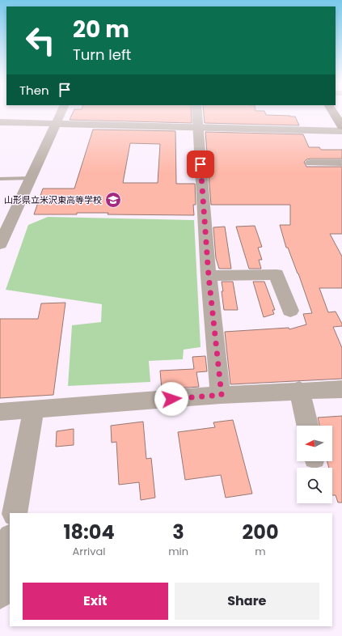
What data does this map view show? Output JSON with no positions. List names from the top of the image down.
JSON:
{
  "places": {
    "school or university": ["山形県立米沢東高等学校"]
  },
  "north": "left",
  "page": {
    "turn": ["20 m", "Turn left"],
    "then": "Then",
    "eta": [
      "18:04",
      "Arrival",
      "3",
      "min",
      "200",
      "m"
    ],
    "buttons": ["Exit", "Share"]
  }
}
